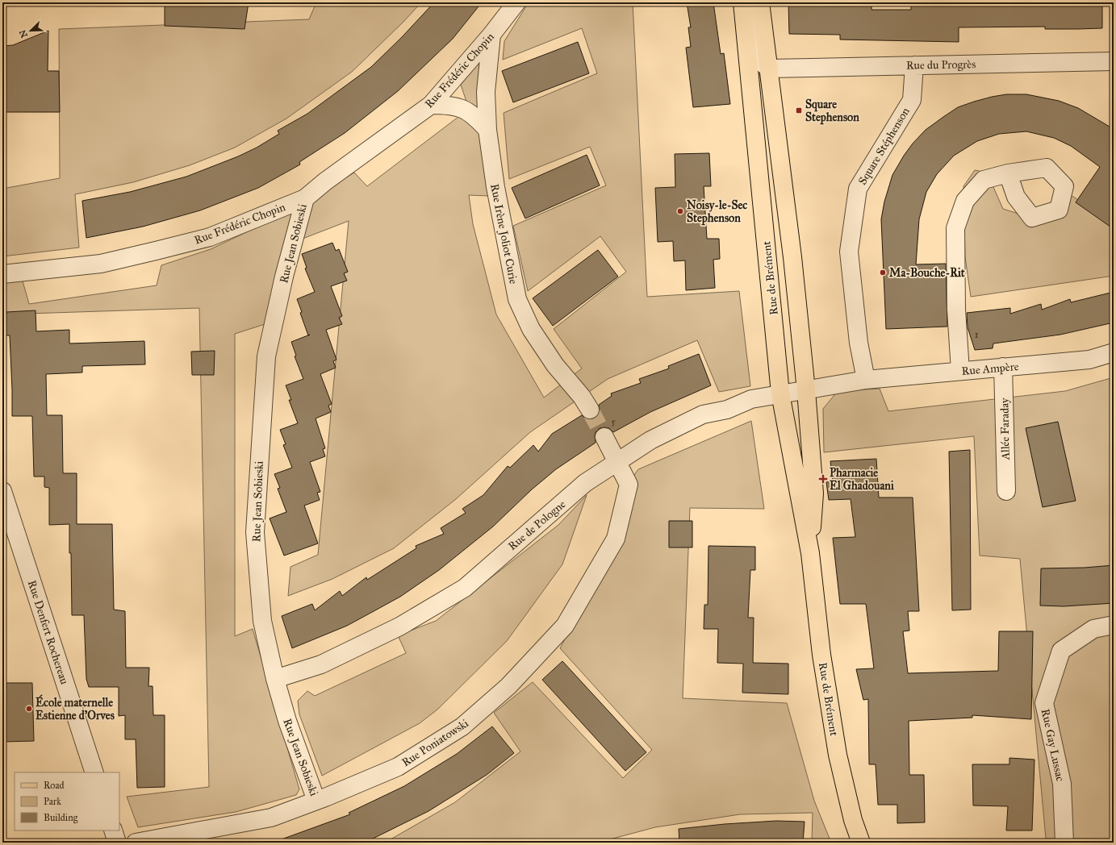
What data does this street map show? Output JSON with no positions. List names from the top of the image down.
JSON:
{
  "streets": {
    "main road": ["Rue de Brément"],
    "street": [
      "Rue du Progrès",
      "Rue Frédéric Chopin",
      "Square Stéphenson",
      "Rue Irène Joliot Curie",
      "Rue Jean Sobieski",
      "Rue Ampère",
      "Allée Faraday",
      "Rue de Pologne",
      "Rue Denfert Rochereau",
      "Rue Poniatowski",
      "Rue Gay Lussac"
    ]
  },
  "crossings": [
    ["Rue du Progrès", "Square Stéphenson"],
    ["Rue du Progrès", "Rue de Brément"],
    ["Rue Frédéric Chopin", "Rue Irène Joliot Curie"],
    ["Rue Frédéric Chopin", "Rue Jean Sobieski"],
    ["Square Stéphenson", "Rue Ampère"],
    ["Rue Jean Sobieski", "Rue de Pologne"],
    ["Rue Jean Sobieski", "Rue Poniatowski"],
    ["Rue de Brément", "Rue Ampère"],
    ["Rue de Brément", "Rue de Pologne"],
    ["Rue Ampère", "Allée Faraday"],
    ["Rue Ampère", "Rue de Pologne"],
    ["Rue de Pologne", "Rue Poniatowski"]
  ],
  "places": {
    "transit": ["Square Stephenson"],
    "other": ["Noisy-le-Sec Stephenson", "Ma-Bouche-Rit", "École maternelle Estienne d'Orves"],
    "health": ["Pharmacie El Ghadouani"]
  },
  "house_numbers": ["1", "5"],
  "legend": ["Road", "Park", "Building"],
  "north": "bottom left"
}
